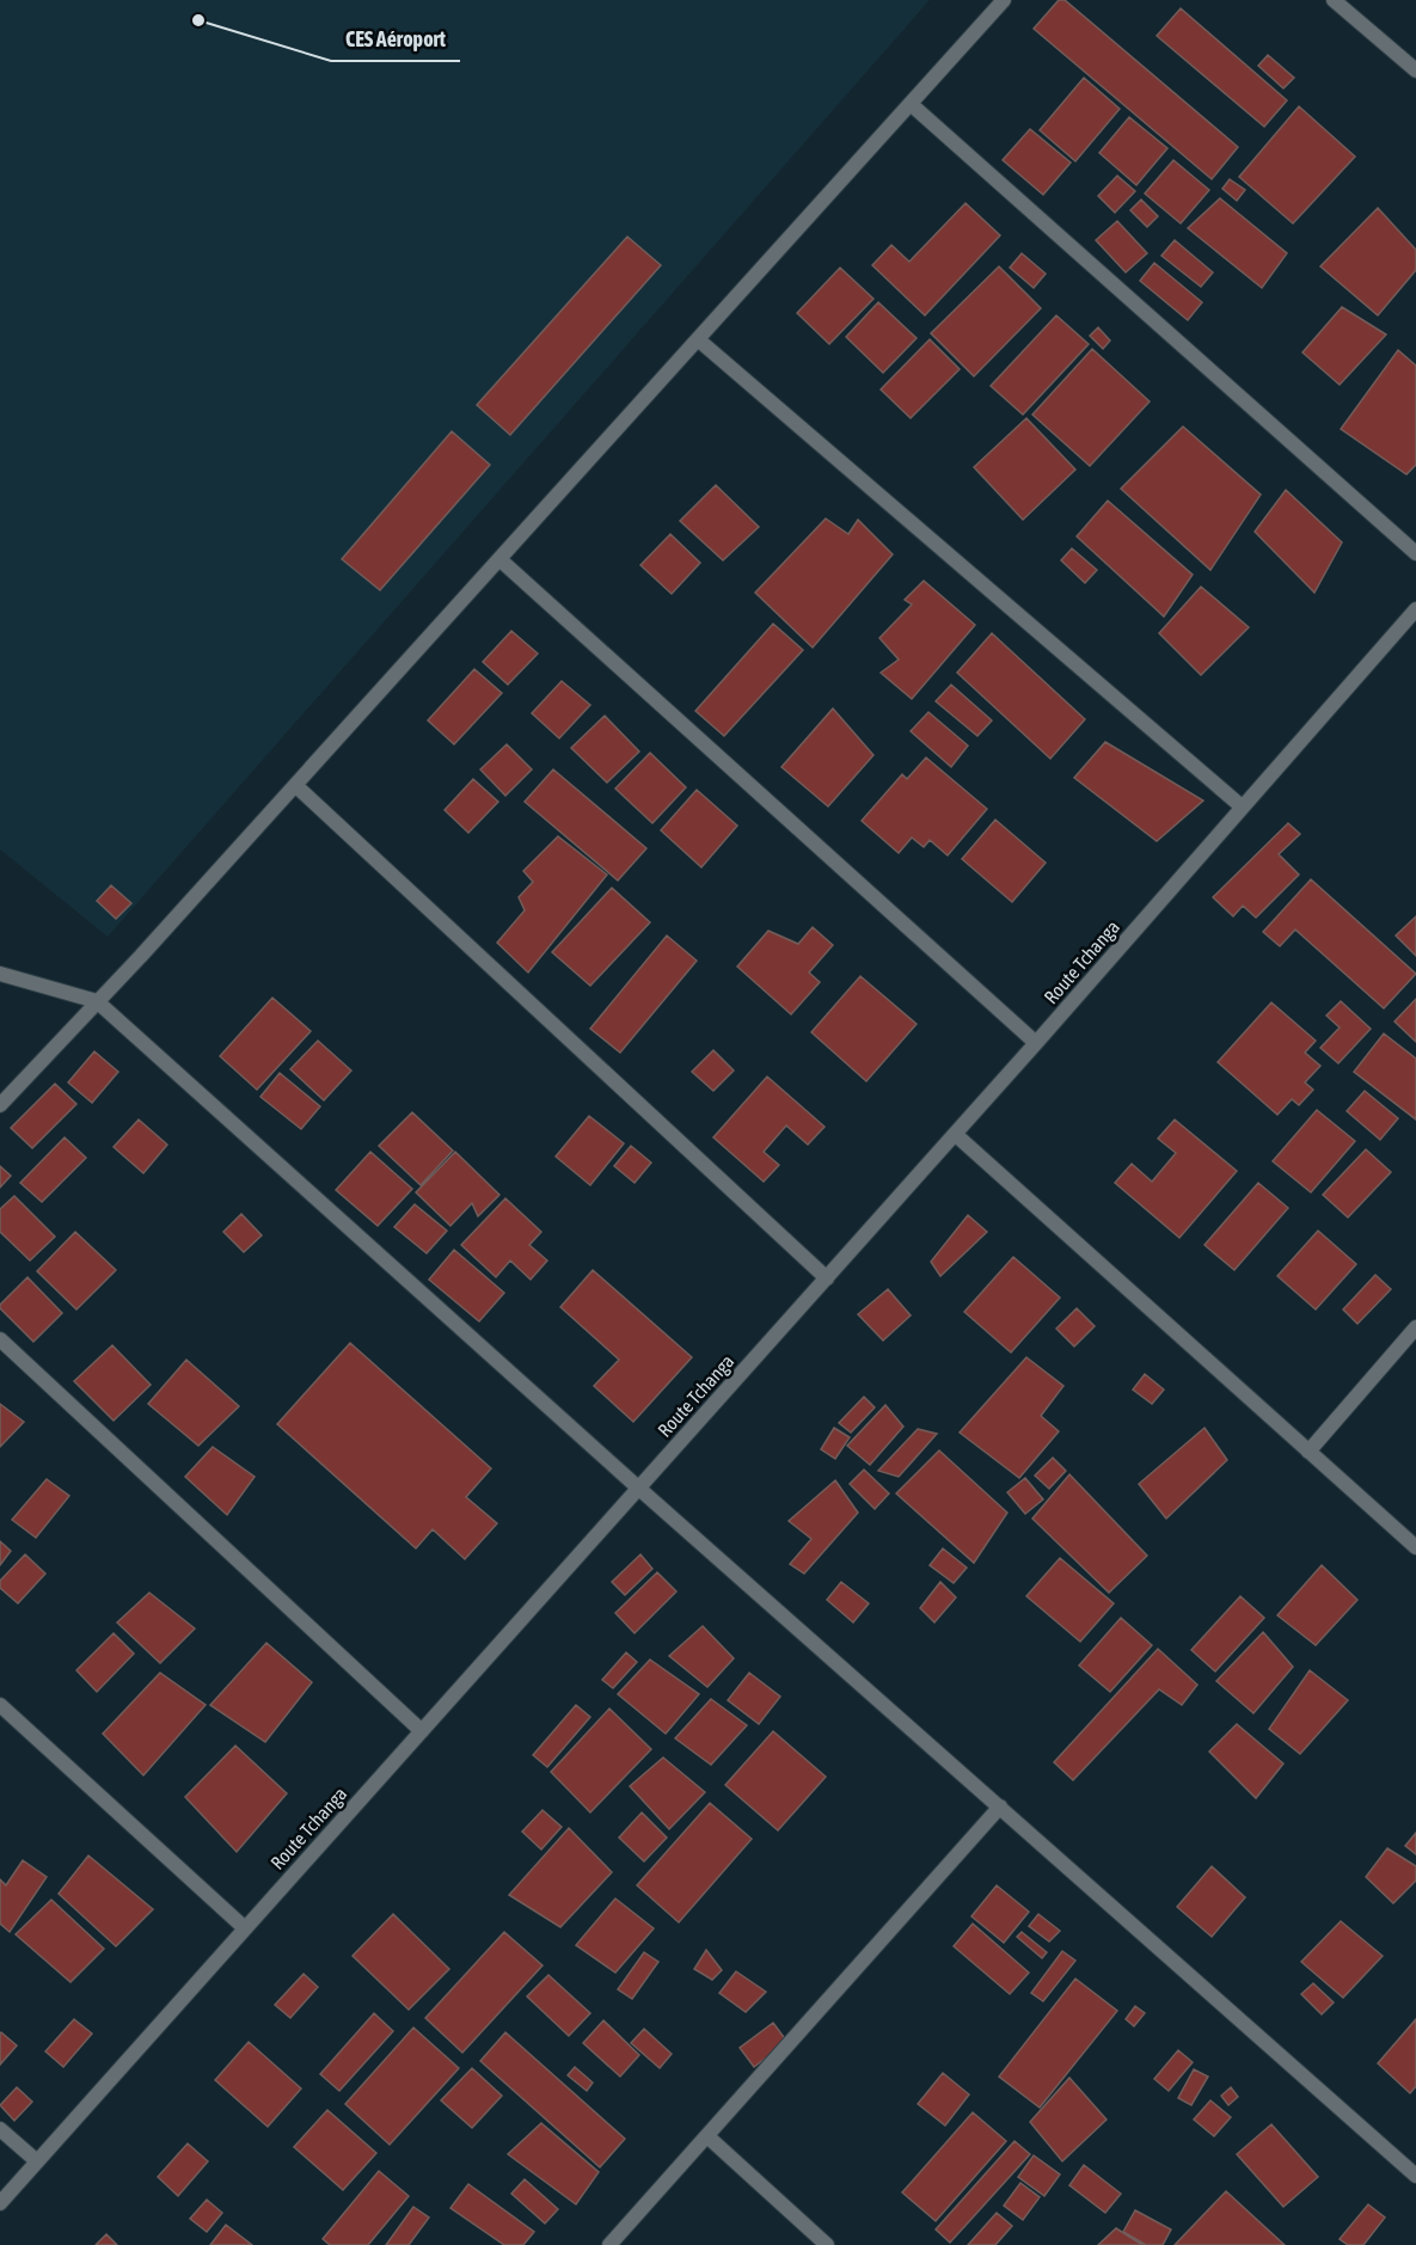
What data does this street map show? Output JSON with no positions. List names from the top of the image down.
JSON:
{
  "streets": {
    "street": ["Route Tchanga"]
  },
  "places": ["CES Aéroport"]
}
